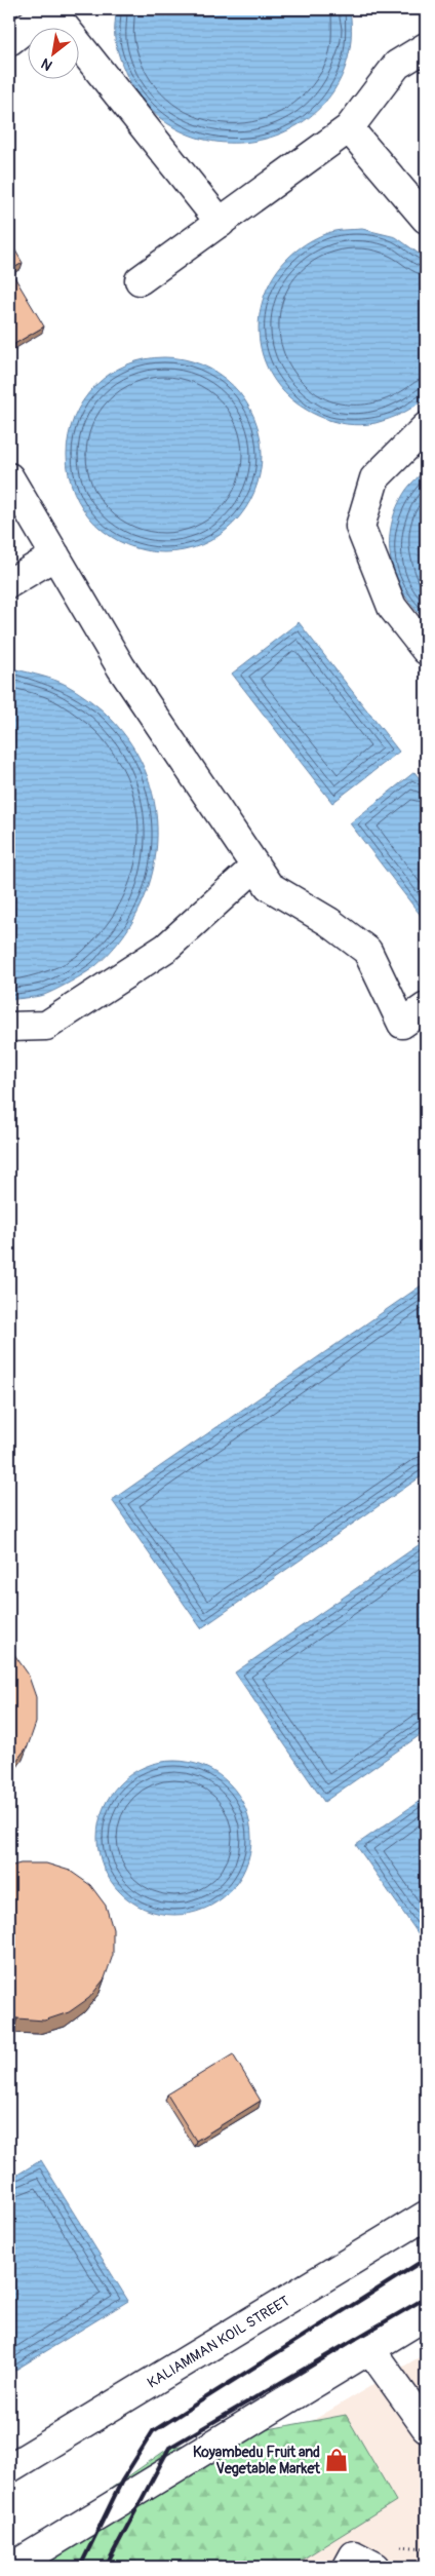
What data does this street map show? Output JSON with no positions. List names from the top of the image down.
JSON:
{
  "streets": {
    "main road": ["KALIAMMAN KOIL STREET"]
  },
  "places": {
    "shop": ["Koyambedu Fruit and Vegetable Market"]
  },
  "north": "bottom left"
}
